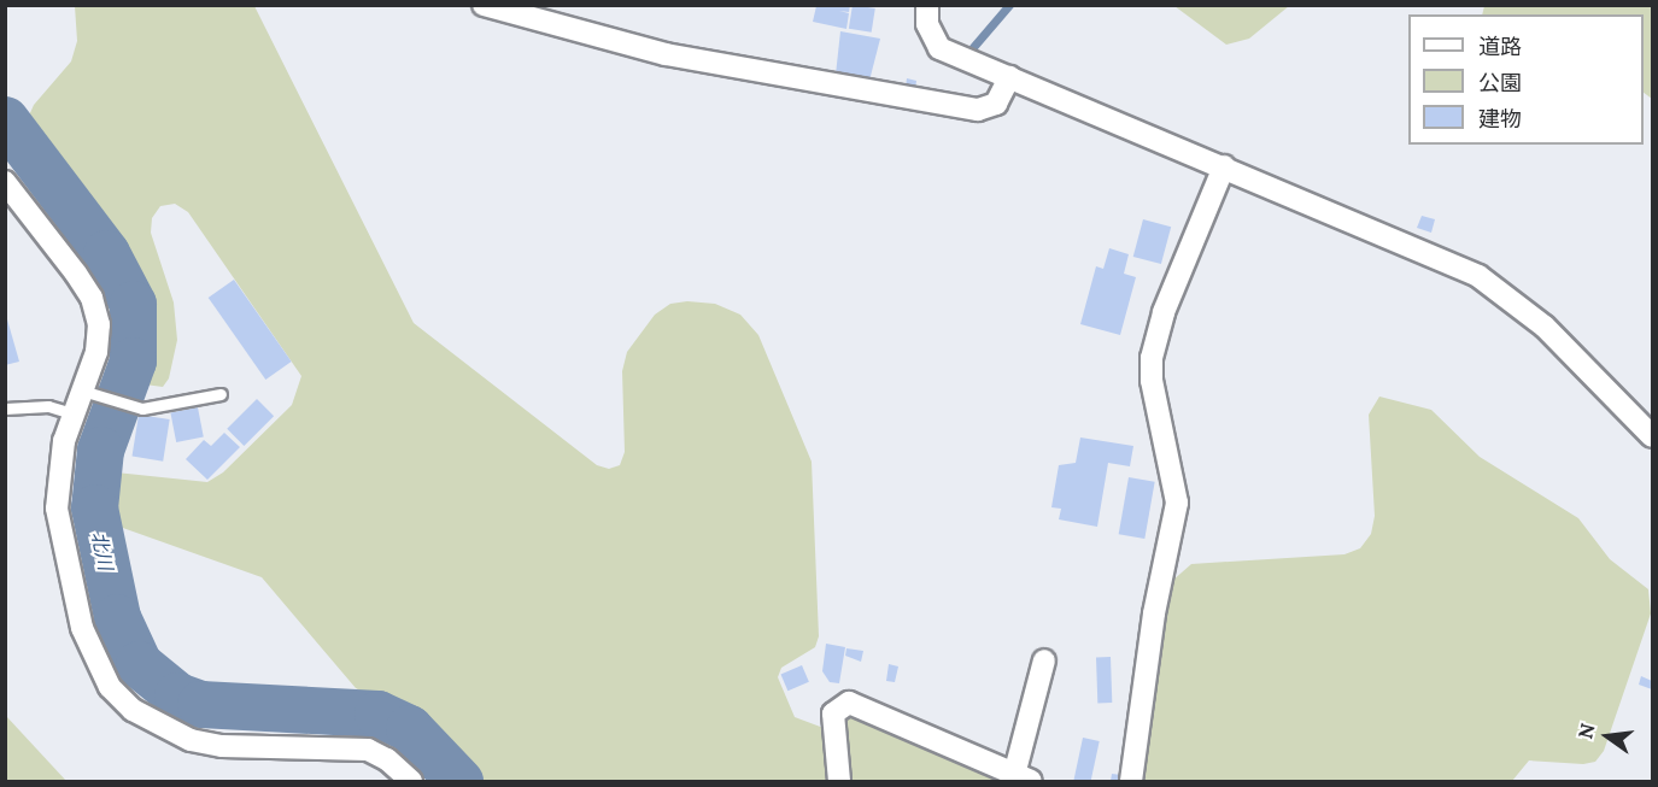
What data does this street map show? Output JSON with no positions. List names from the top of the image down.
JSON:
{
  "water": ["北川"],
  "legend": ["道路", "公園", "建物"],
  "north": "left"
}
